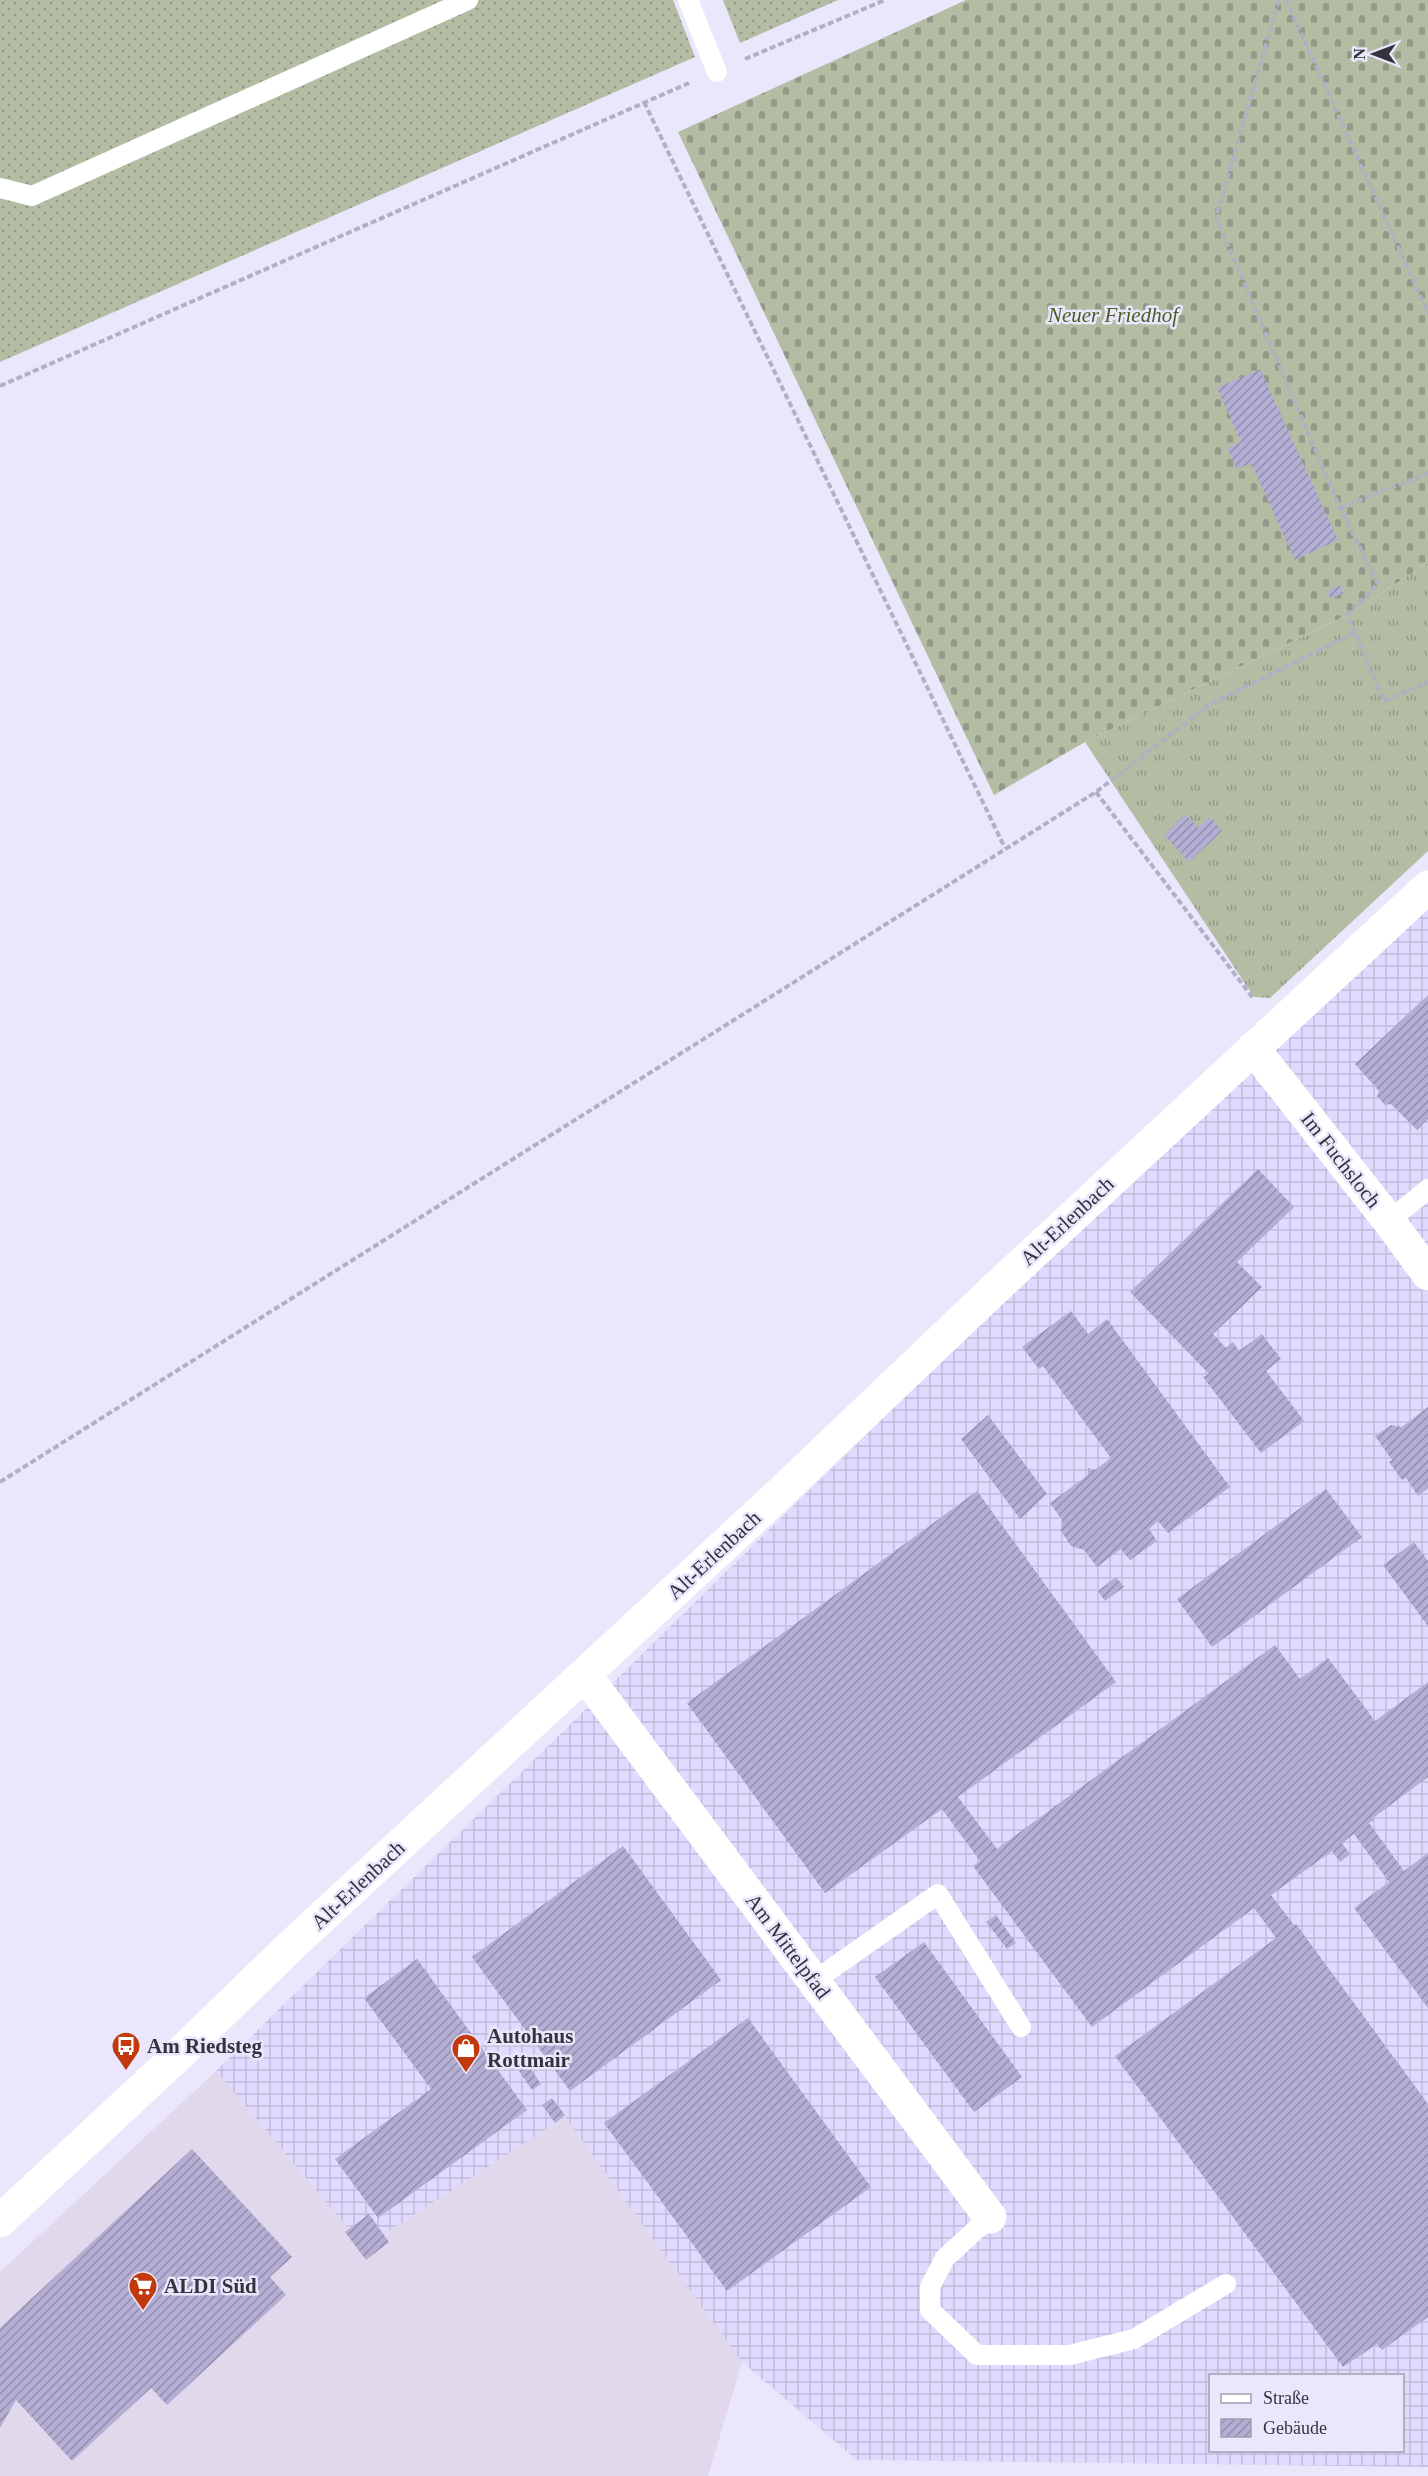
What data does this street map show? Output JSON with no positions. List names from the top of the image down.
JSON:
{
  "streets": {
    "street": ["Im Fuchsloch", "Alt-Erlenbach", "Am Mittelpfad"]
  },
  "crossings": [
    ["Im Fuchsloch", "Alt-Erlenbach"],
    ["Alt-Erlenbach", "Am Mittelpfad"]
  ],
  "parks": ["Neuer Friedhof"],
  "places": {
    "bus stop": ["Am Riedsteg"],
    "shop": ["Autohaus Rottmair"],
    "supermarket": ["ALDI Süd"]
  },
  "legend": ["Straße", "Gebäude"],
  "north": "left"
}
